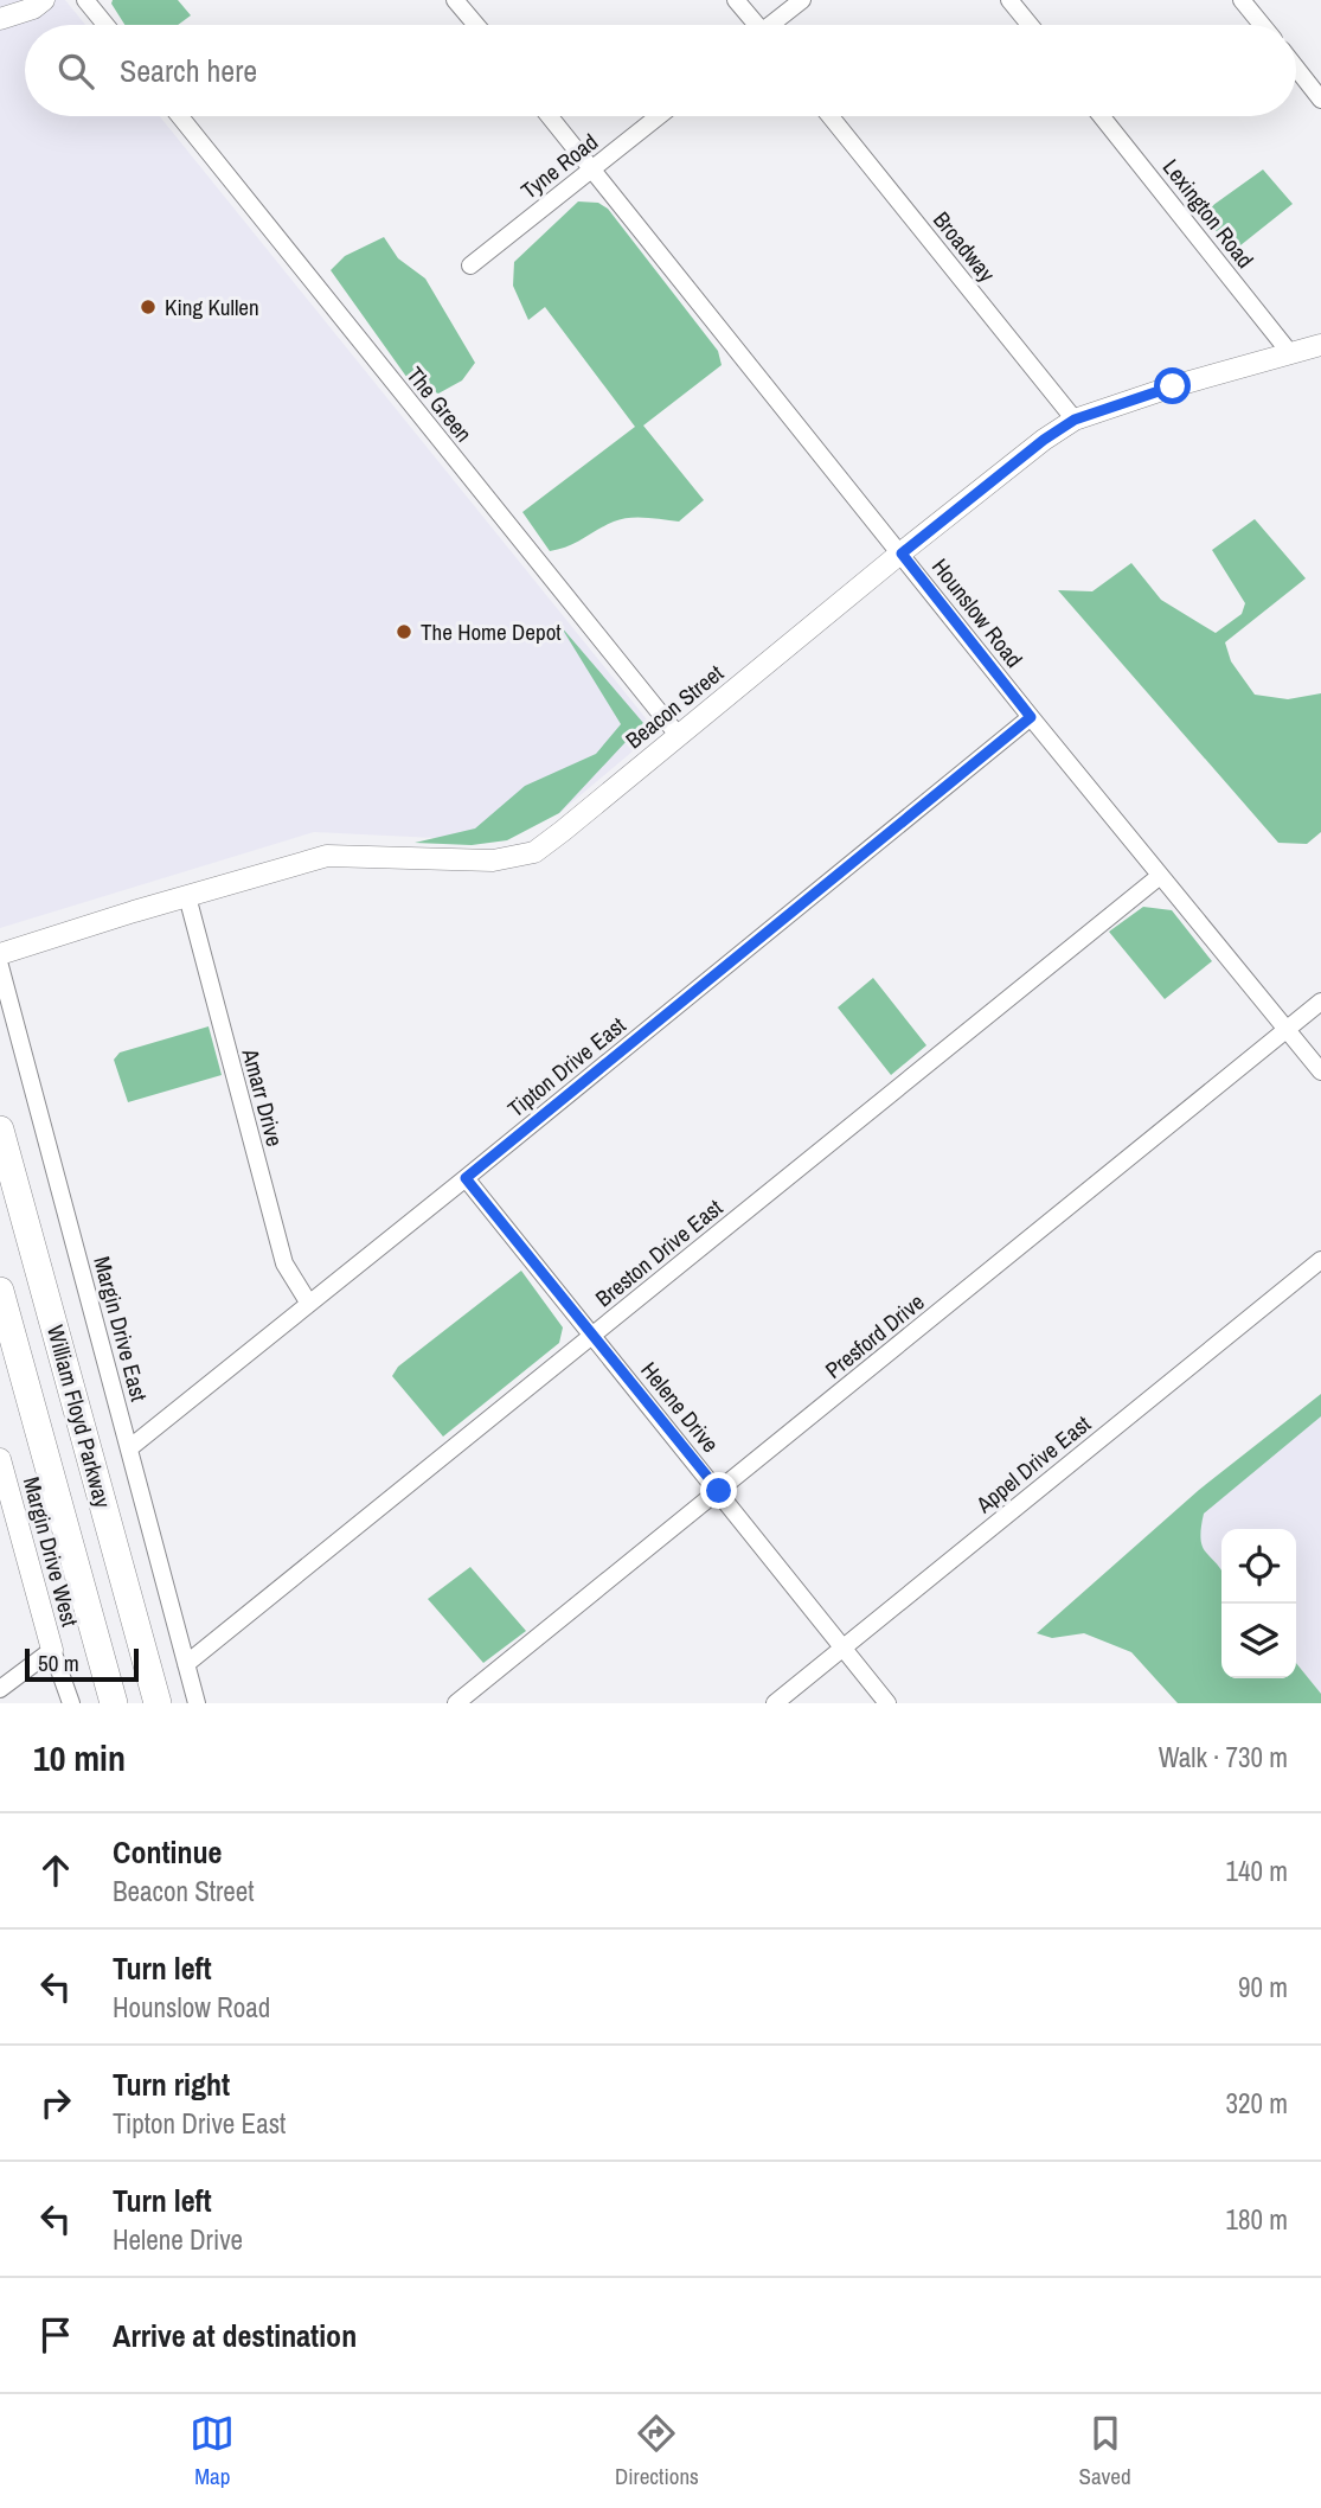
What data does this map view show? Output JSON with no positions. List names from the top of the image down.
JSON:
{
  "streets": {
    "highway": ["William Floyd Parkway"],
    "street": [
      "Tyne Road",
      "Lexington Road",
      "Broadway",
      "The Green",
      "Hounslow Road",
      "Beacon Street",
      "Tipton Drive East",
      "Amarr Drive",
      "Breston Drive East",
      "Margin Drive East",
      "Presford Drive",
      "Helene Drive",
      "Appel Drive East",
      "Margin Drive West"
    ]
  },
  "crossings": [
    ["Tyne Road", "Hounslow Road"],
    ["Lexington Road", "Beacon Street"],
    ["Broadway", "Beacon Street"],
    ["The Green", "Beacon Street"],
    ["Hounslow Road", "Beacon Street"],
    ["Hounslow Road", "Tipton Drive East"],
    ["Hounslow Road", "Breston Drive East"],
    ["Hounslow Road", "Presford Drive"],
    ["Beacon Street", "Amarr Drive"],
    ["Tipton Drive East", "Amarr Drive"],
    ["Tipton Drive East", "Margin Drive East"],
    ["Tipton Drive East", "Helene Drive"],
    ["Breston Drive East", "Margin Drive East"],
    ["Breston Drive East", "Helene Drive"],
    ["Presford Drive", "Helene Drive"],
    ["Helene Drive", "Appel Drive East"]
  ],
  "places": ["King Kullen", "The Home Depot"],
  "scale_bar": "50 m",
  "page": {
    "search": "Search here",
    "scale": "50 m",
    "heading": ["10 min", "Walk · 730 m"],
    "list": [
      ["Continue", "Beacon Street", "140 m"],
      ["Turn left", "Hounslow Road", "90 m"],
      ["Turn right", "Tipton Drive East", "320 m"],
      ["Turn left", "Helene Drive", "180 m"],
      "Arrive at destination"
    ],
    "nav": ["Map", "Directions", "Saved"]
  }
}
